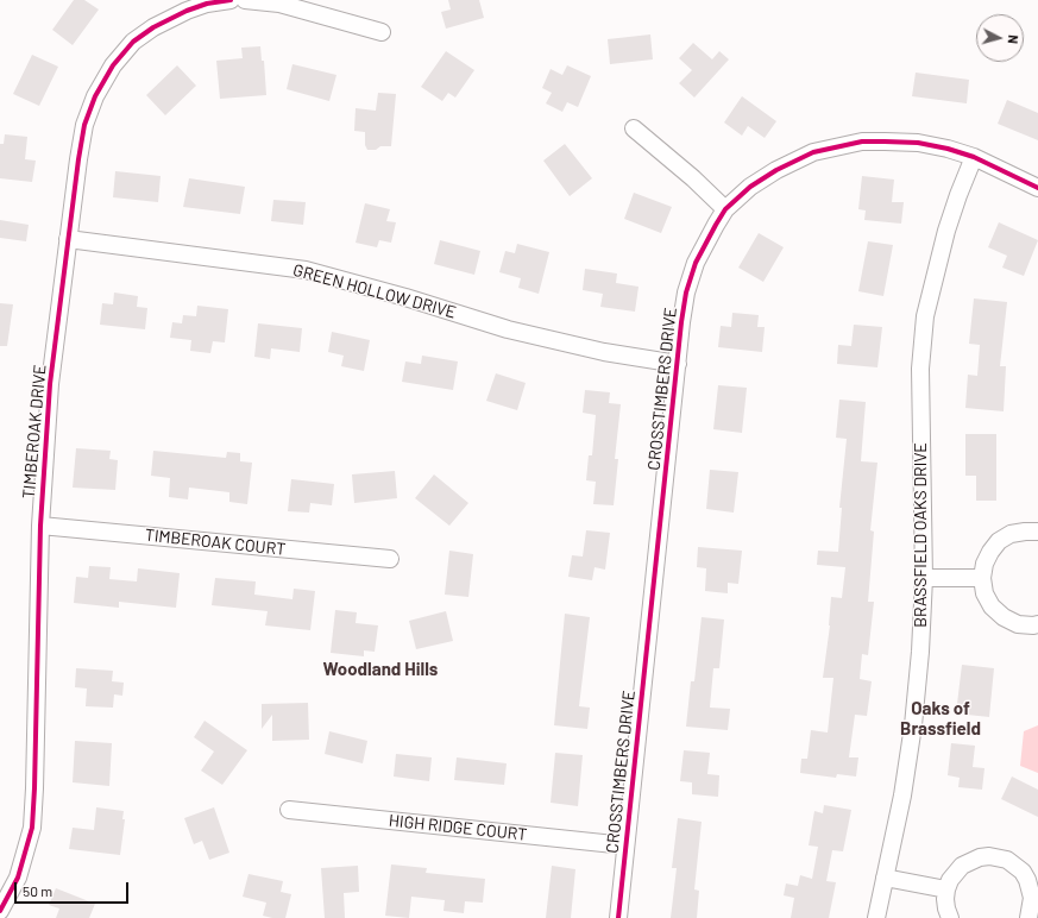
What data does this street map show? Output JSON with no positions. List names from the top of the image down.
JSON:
{
  "streets": {
    "street": [
      "GREEN HOLLOW DRIVE",
      "CROSSTIMBERS DRIVE",
      "TIMBEROAK DRIVE",
      "BRASSFIELD OAKS DRIVE",
      "TIMBEROAK COURT",
      "HIGH RIDGE COURT"
    ]
  },
  "crossings": [
    ["GREEN HOLLOW DRIVE", "CROSSTIMBERS DRIVE"],
    ["GREEN HOLLOW DRIVE", "TIMBEROAK DRIVE"],
    ["CROSSTIMBERS DRIVE", "BRASSFIELD OAKS DRIVE"],
    ["CROSSTIMBERS DRIVE", "HIGH RIDGE COURT"],
    ["TIMBEROAK DRIVE", "TIMBEROAK COURT"]
  ],
  "districts": ["Woodland Hills", "Oaks of Brassfield"],
  "scale_bar": "50 m",
  "north": "right"
}
